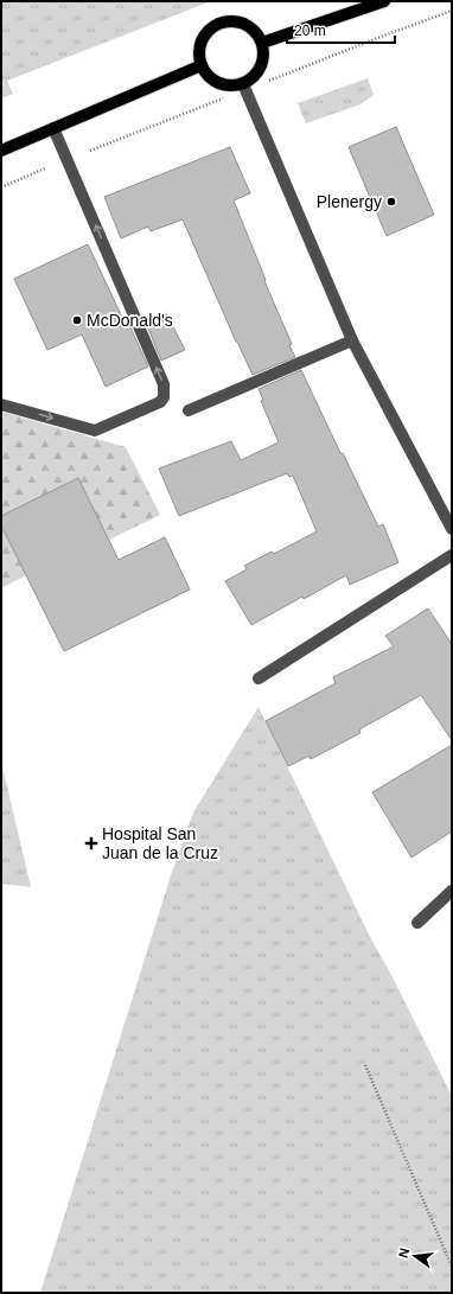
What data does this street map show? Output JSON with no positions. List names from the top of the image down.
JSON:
{
  "places": {
    "other": ["Plenergy", "McDonald's"],
    "health": ["Hospital San Juan de la Cruz"]
  },
  "scale_bar": "20 m",
  "north": "left"
}
